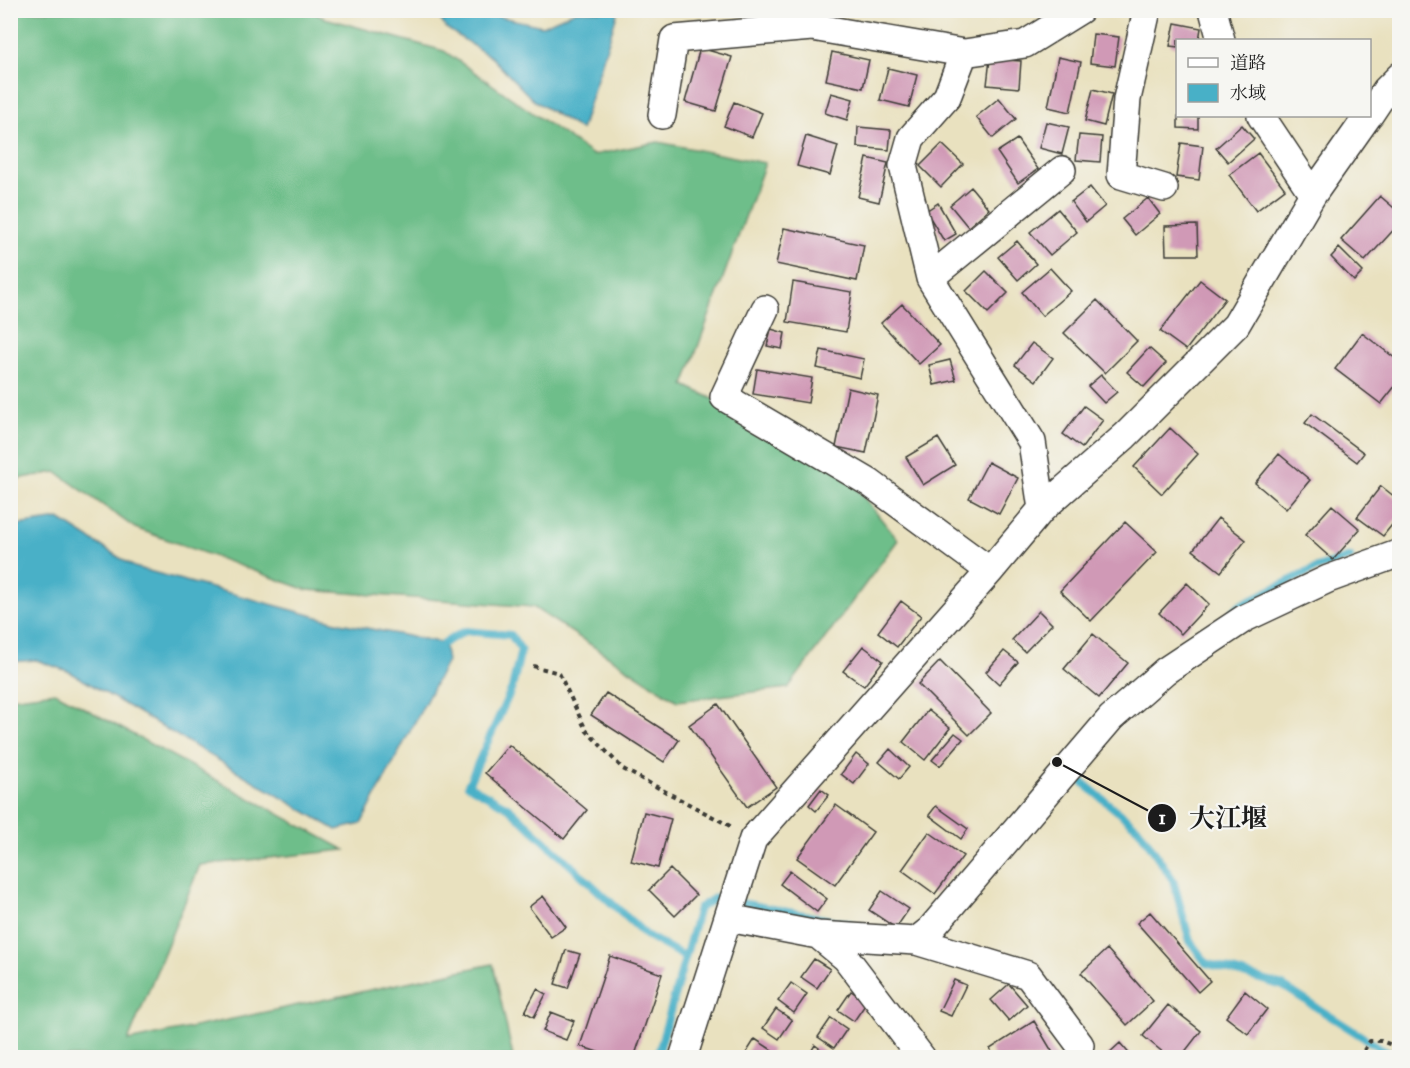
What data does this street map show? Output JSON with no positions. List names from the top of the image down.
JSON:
{
  "places": ["大江堰"],
  "legend": ["道路", "水域"]
}
